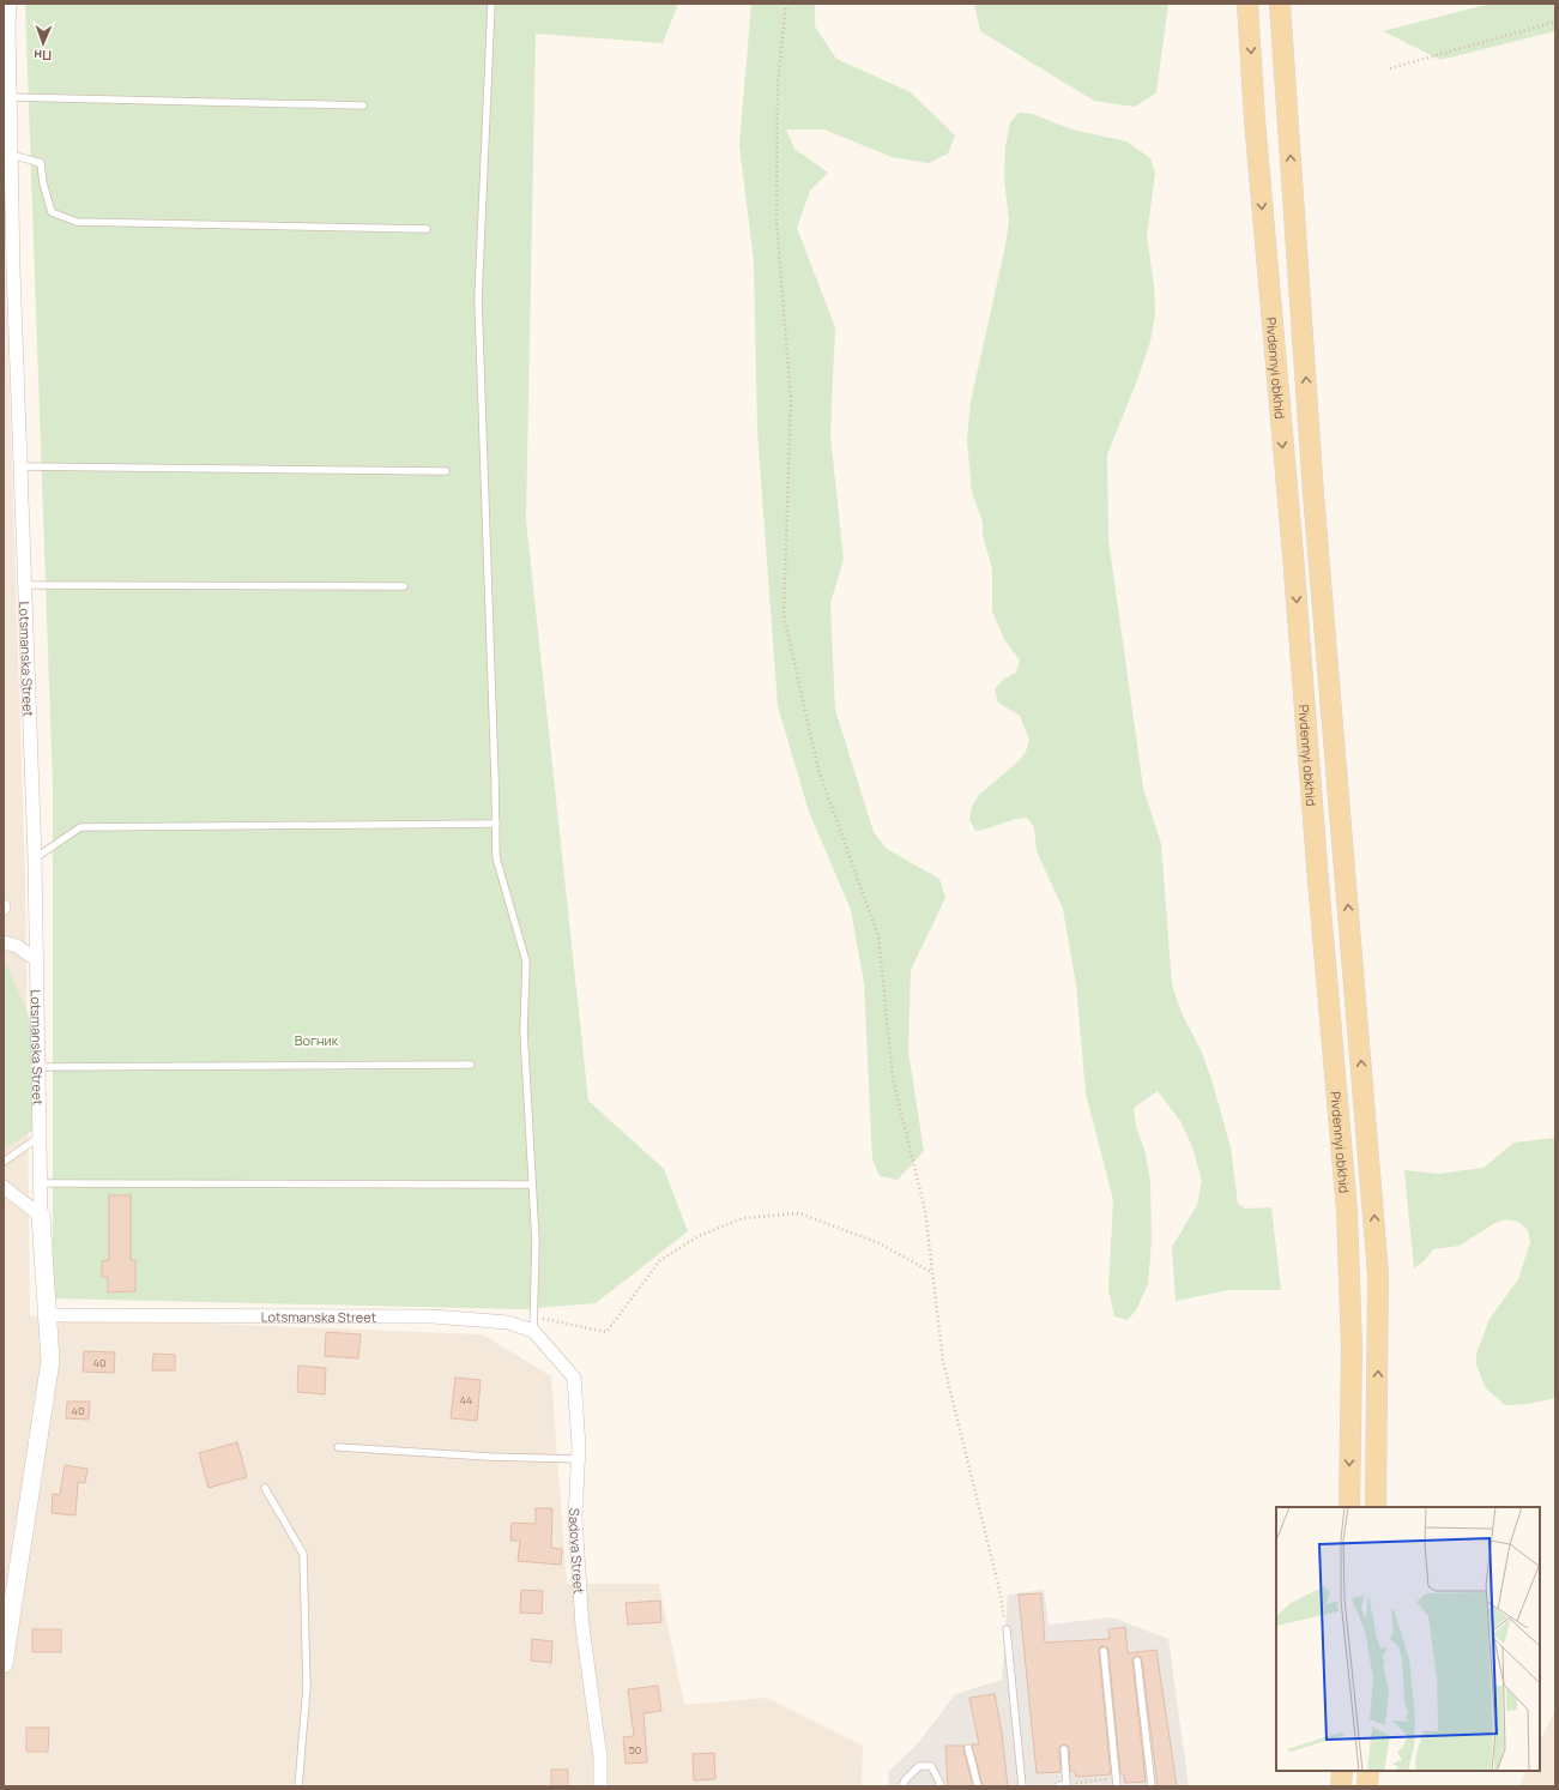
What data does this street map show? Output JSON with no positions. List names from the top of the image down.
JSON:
{
  "streets": {
    "main road": ["Pivdennyi obkhid"],
    "street": ["Lotsmanska Street", "Sadova Street"]
  },
  "crossings": [
    ["Lotsmanska Street", "Sadova Street"]
  ],
  "parks": ["Вогник"],
  "house_numbers": [
    "40",
    "44",
    "40",
    "50"
  ],
  "north": "bottom"
}
